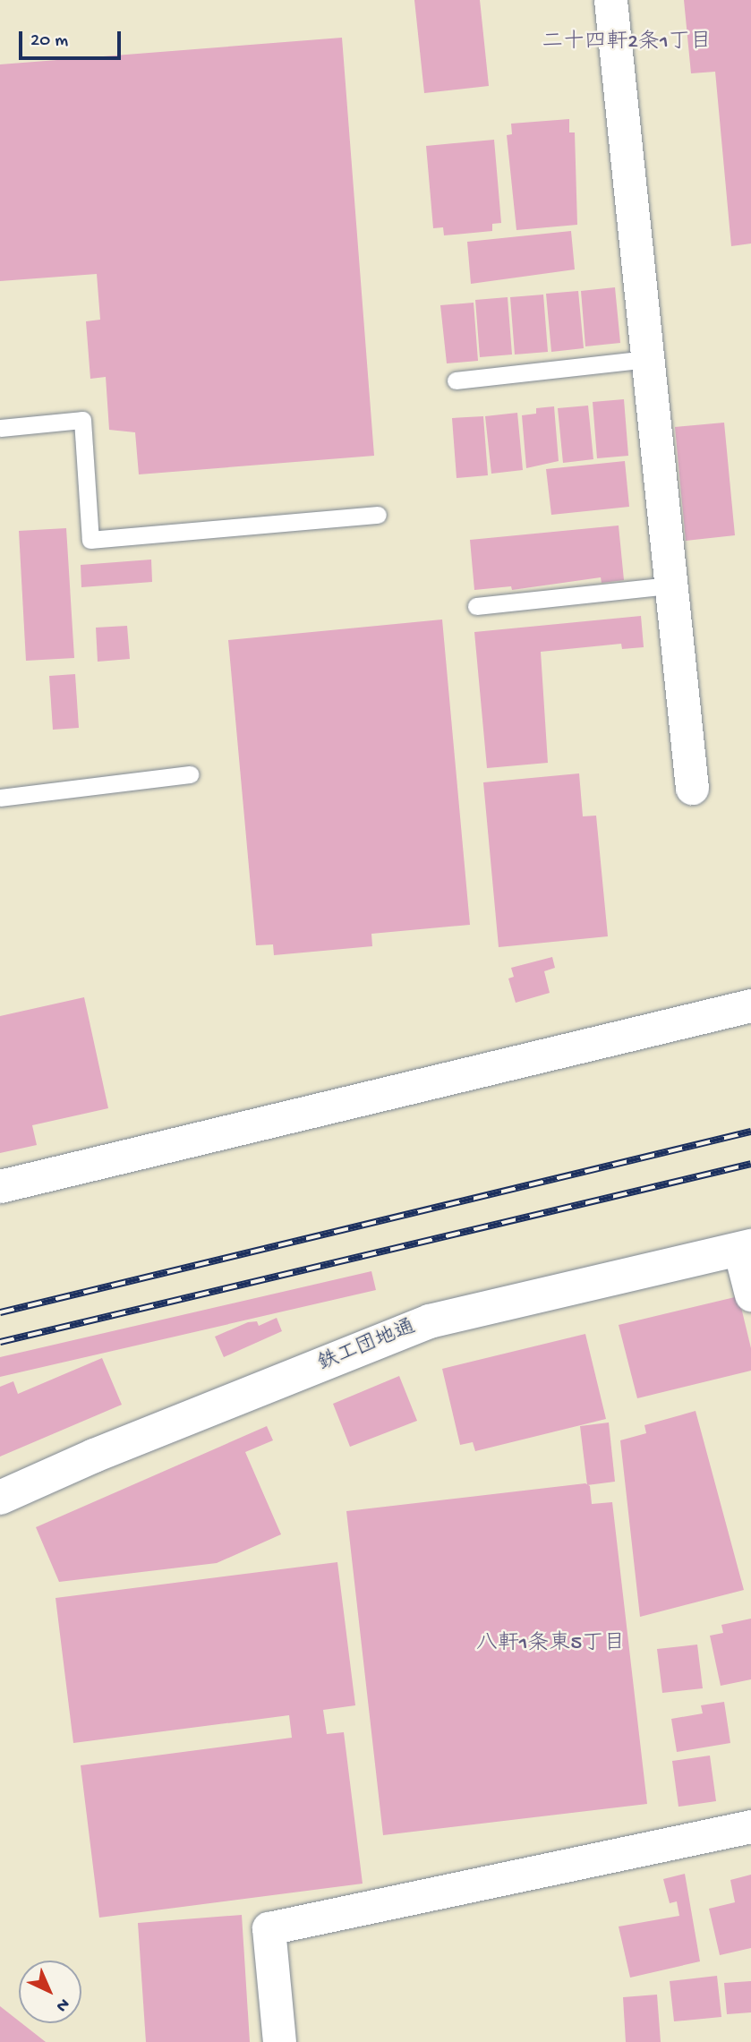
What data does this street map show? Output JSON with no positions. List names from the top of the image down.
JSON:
{
  "streets": {
    "street": ["鉄工団地通"]
  },
  "districts": ["二十四軒2条1丁目", "八軒1条東5丁目"],
  "scale_bar": "20 m",
  "north": "bottom right"
}
